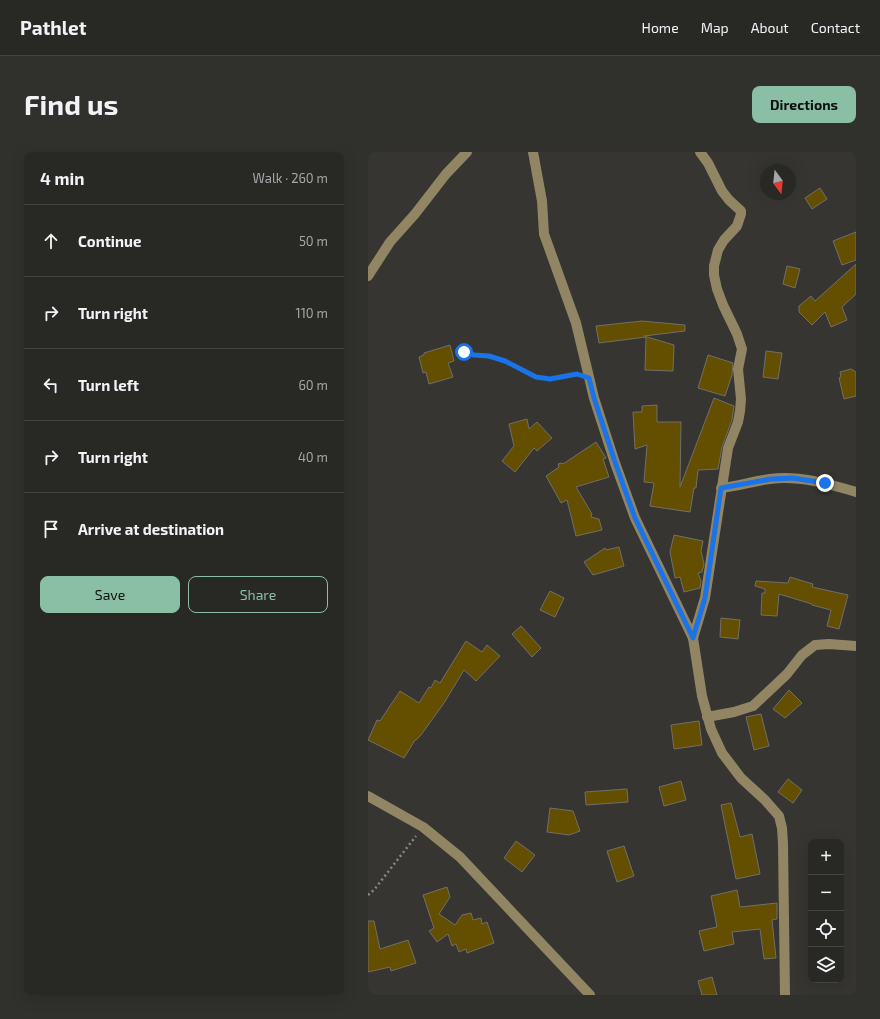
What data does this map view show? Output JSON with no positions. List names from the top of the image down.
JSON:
{
  "north": "bottom",
  "page": {
    "header": "Pathlet",
    "nav": [
      "Home",
      "Map",
      "About",
      "Contact"
    ],
    "buttons": [
      "Directions",
      ["Save", "Share"]
    ],
    "title": "Find us",
    "heading": ["4 min", "Walk · 260 m"],
    "list": [
      ["Continue", "50 m"],
      ["Turn right", "110 m"],
      ["Turn left", "60 m"],
      ["Turn right", "40 m"],
      "Arrive at destination"
    ],
    "map_buttons": ["+", "−"]
  }
}
